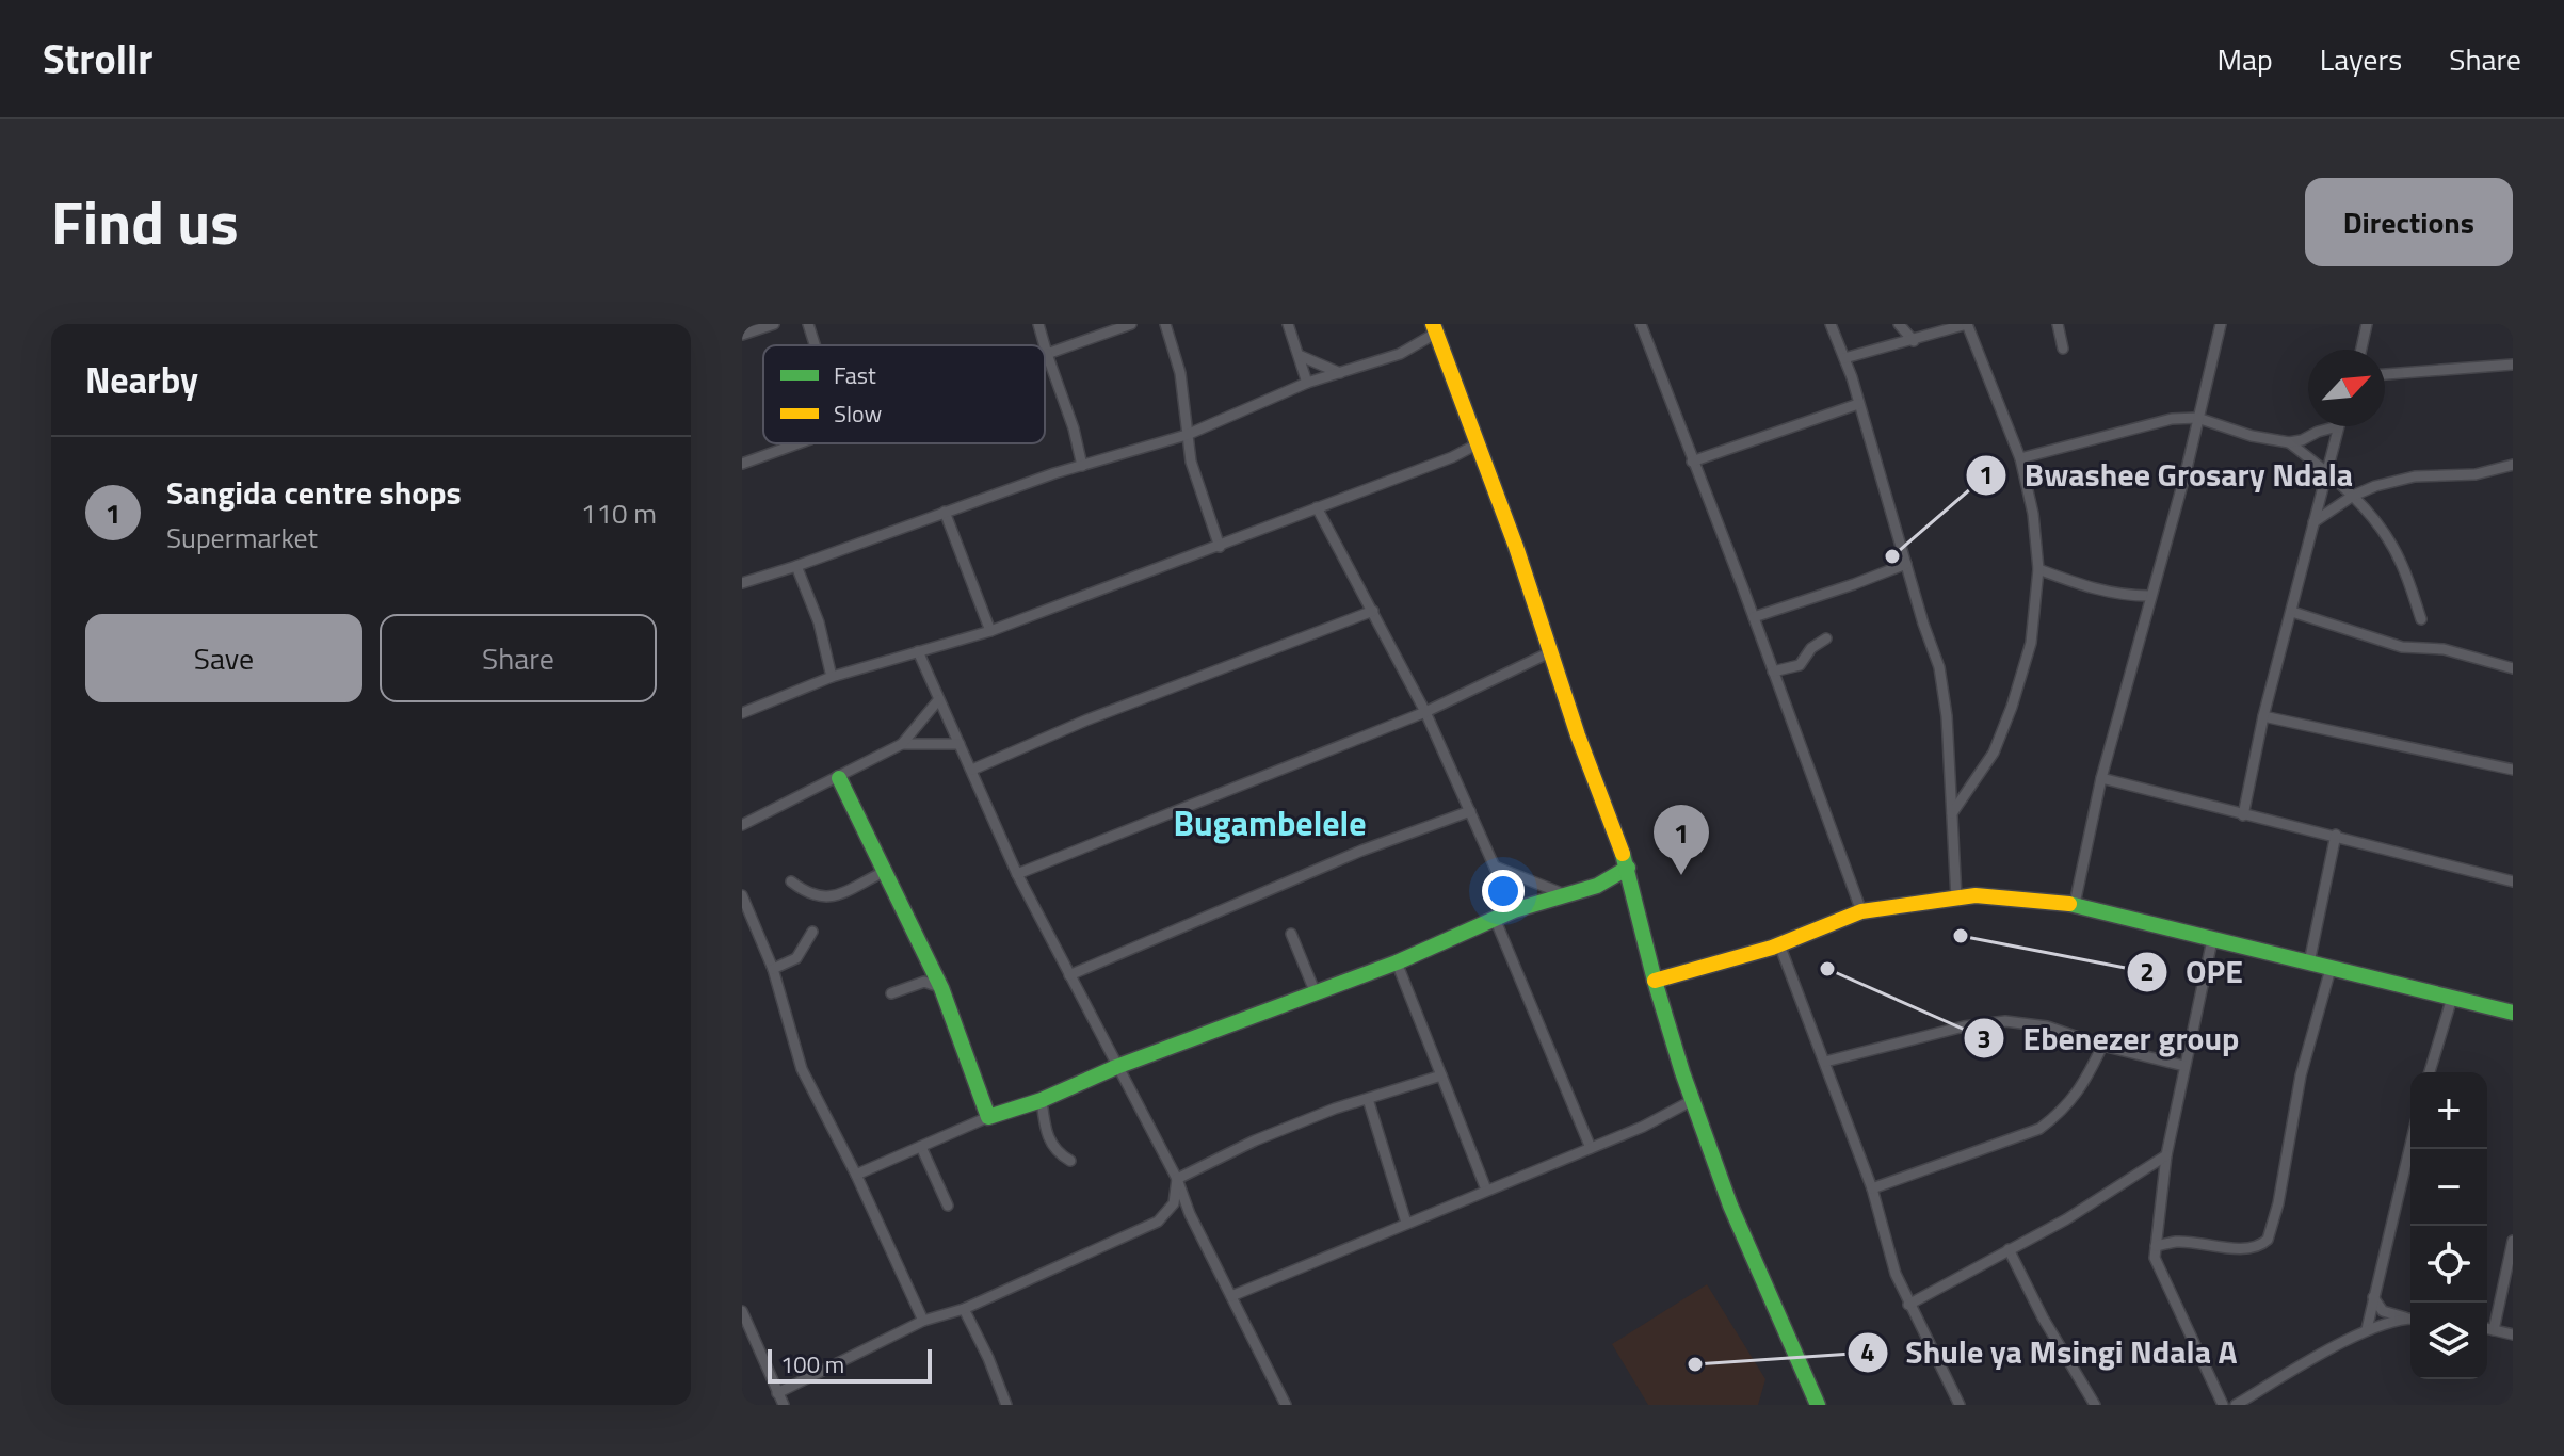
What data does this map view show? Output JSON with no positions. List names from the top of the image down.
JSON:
{
  "districts": ["Bugambelele"],
  "places": [
    "Bwashee Grosary Ndala",
    "OPE",
    "Ebenezer group",
    "Shule ya Msingi Ndala A"
  ],
  "legend": ["Fast", "Slow"],
  "scale_bar": "100 m",
  "north": "top right",
  "page": {
    "header": "Strollr",
    "nav": ["Map", "Layers", "Share"],
    "title": "Find us",
    "buttons": [
      "Directions",
      ["Save", "Share"]
    ],
    "heading": "Nearby",
    "list": [
      {
        "mark": "1",
        "name": "Sangida centre shops",
        "note": "Supermarket",
        "value": "110 m"
      }
    ],
    "pins": "1",
    "map_buttons": ["+", "−"],
    "scale": "100 m"
  }
}
